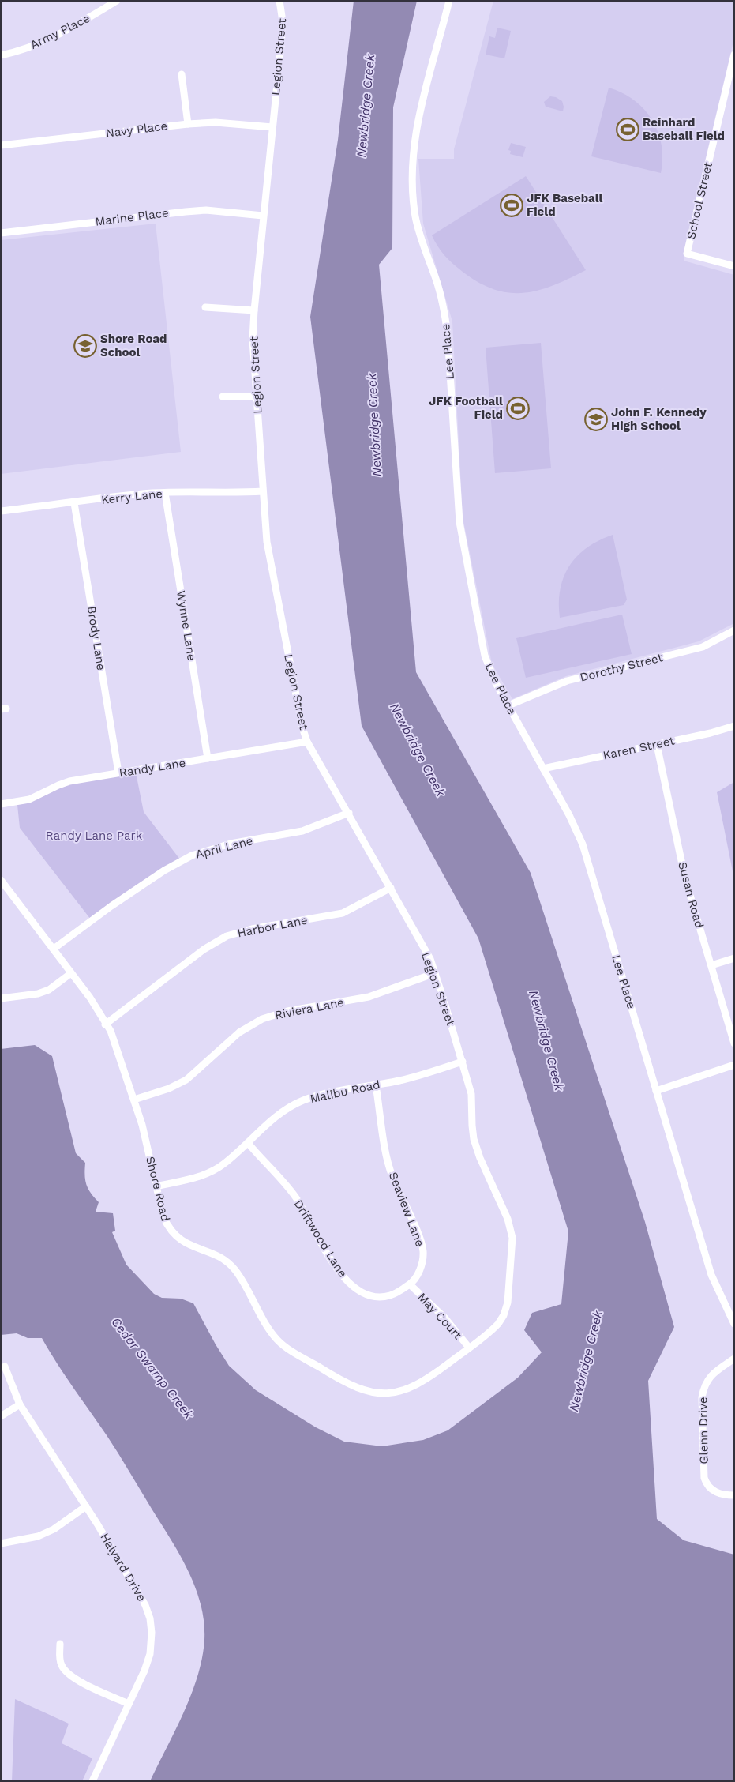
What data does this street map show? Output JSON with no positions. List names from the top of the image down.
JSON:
{
  "streets": {
    "street": [
      "Army Place",
      "Legion Street",
      "Navy Place",
      "School Street",
      "Marine Place",
      "Lee Place",
      "Kerry Lane",
      "Wynne Lane",
      "Brody Lane",
      "Dorothy Street",
      "Karen Street",
      "Randy Lane",
      "April Lane",
      "Susan Road",
      "Harbor Lane",
      "Riviera Lane",
      "Malibu Road",
      "Shore Road",
      "Seaview Lane",
      "Driftwood Lane",
      "May Court",
      "Glenn Drive",
      "Halyard Drive"
    ]
  },
  "crossings": [
    ["Legion Street", "Navy Place"],
    ["Legion Street", "Marine Place"],
    ["Legion Street", "Kerry Lane"],
    ["Legion Street", "Randy Lane"],
    ["Legion Street", "April Lane"],
    ["Legion Street", "Harbor Lane"],
    ["Legion Street", "Riviera Lane"],
    ["Legion Street", "Malibu Road"],
    ["Legion Street", "Shore Road"],
    ["Legion Street", "May Court"],
    ["Lee Place", "Dorothy Street"],
    ["Lee Place", "Karen Street"],
    ["Kerry Lane", "Wynne Lane"],
    ["Kerry Lane", "Brody Lane"],
    ["Wynne Lane", "Randy Lane"],
    ["Brody Lane", "Randy Lane"],
    ["Karen Street", "Susan Road"],
    ["April Lane", "Shore Road"],
    ["Harbor Lane", "Shore Road"],
    ["Riviera Lane", "Shore Road"],
    ["Malibu Road", "Shore Road"],
    ["Malibu Road", "Seaview Lane"],
    ["Malibu Road", "Driftwood Lane"],
    ["Shore Road", "May Court"],
    ["Seaview Lane", "Driftwood Lane"],
    ["Seaview Lane", "May Court"],
    ["Driftwood Lane", "May Court"]
  ],
  "water": ["Newbridge Creek", "Cedar Swamp Creek"],
  "parks": ["Randy Lane Park"],
  "places": {
    "sports": ["Reinhard Baseball Field", "JFK Baseball Field", "JFK Football Field"],
    "school or university": ["Shore Road School", "John F. Kennedy High School"]
  }
}
